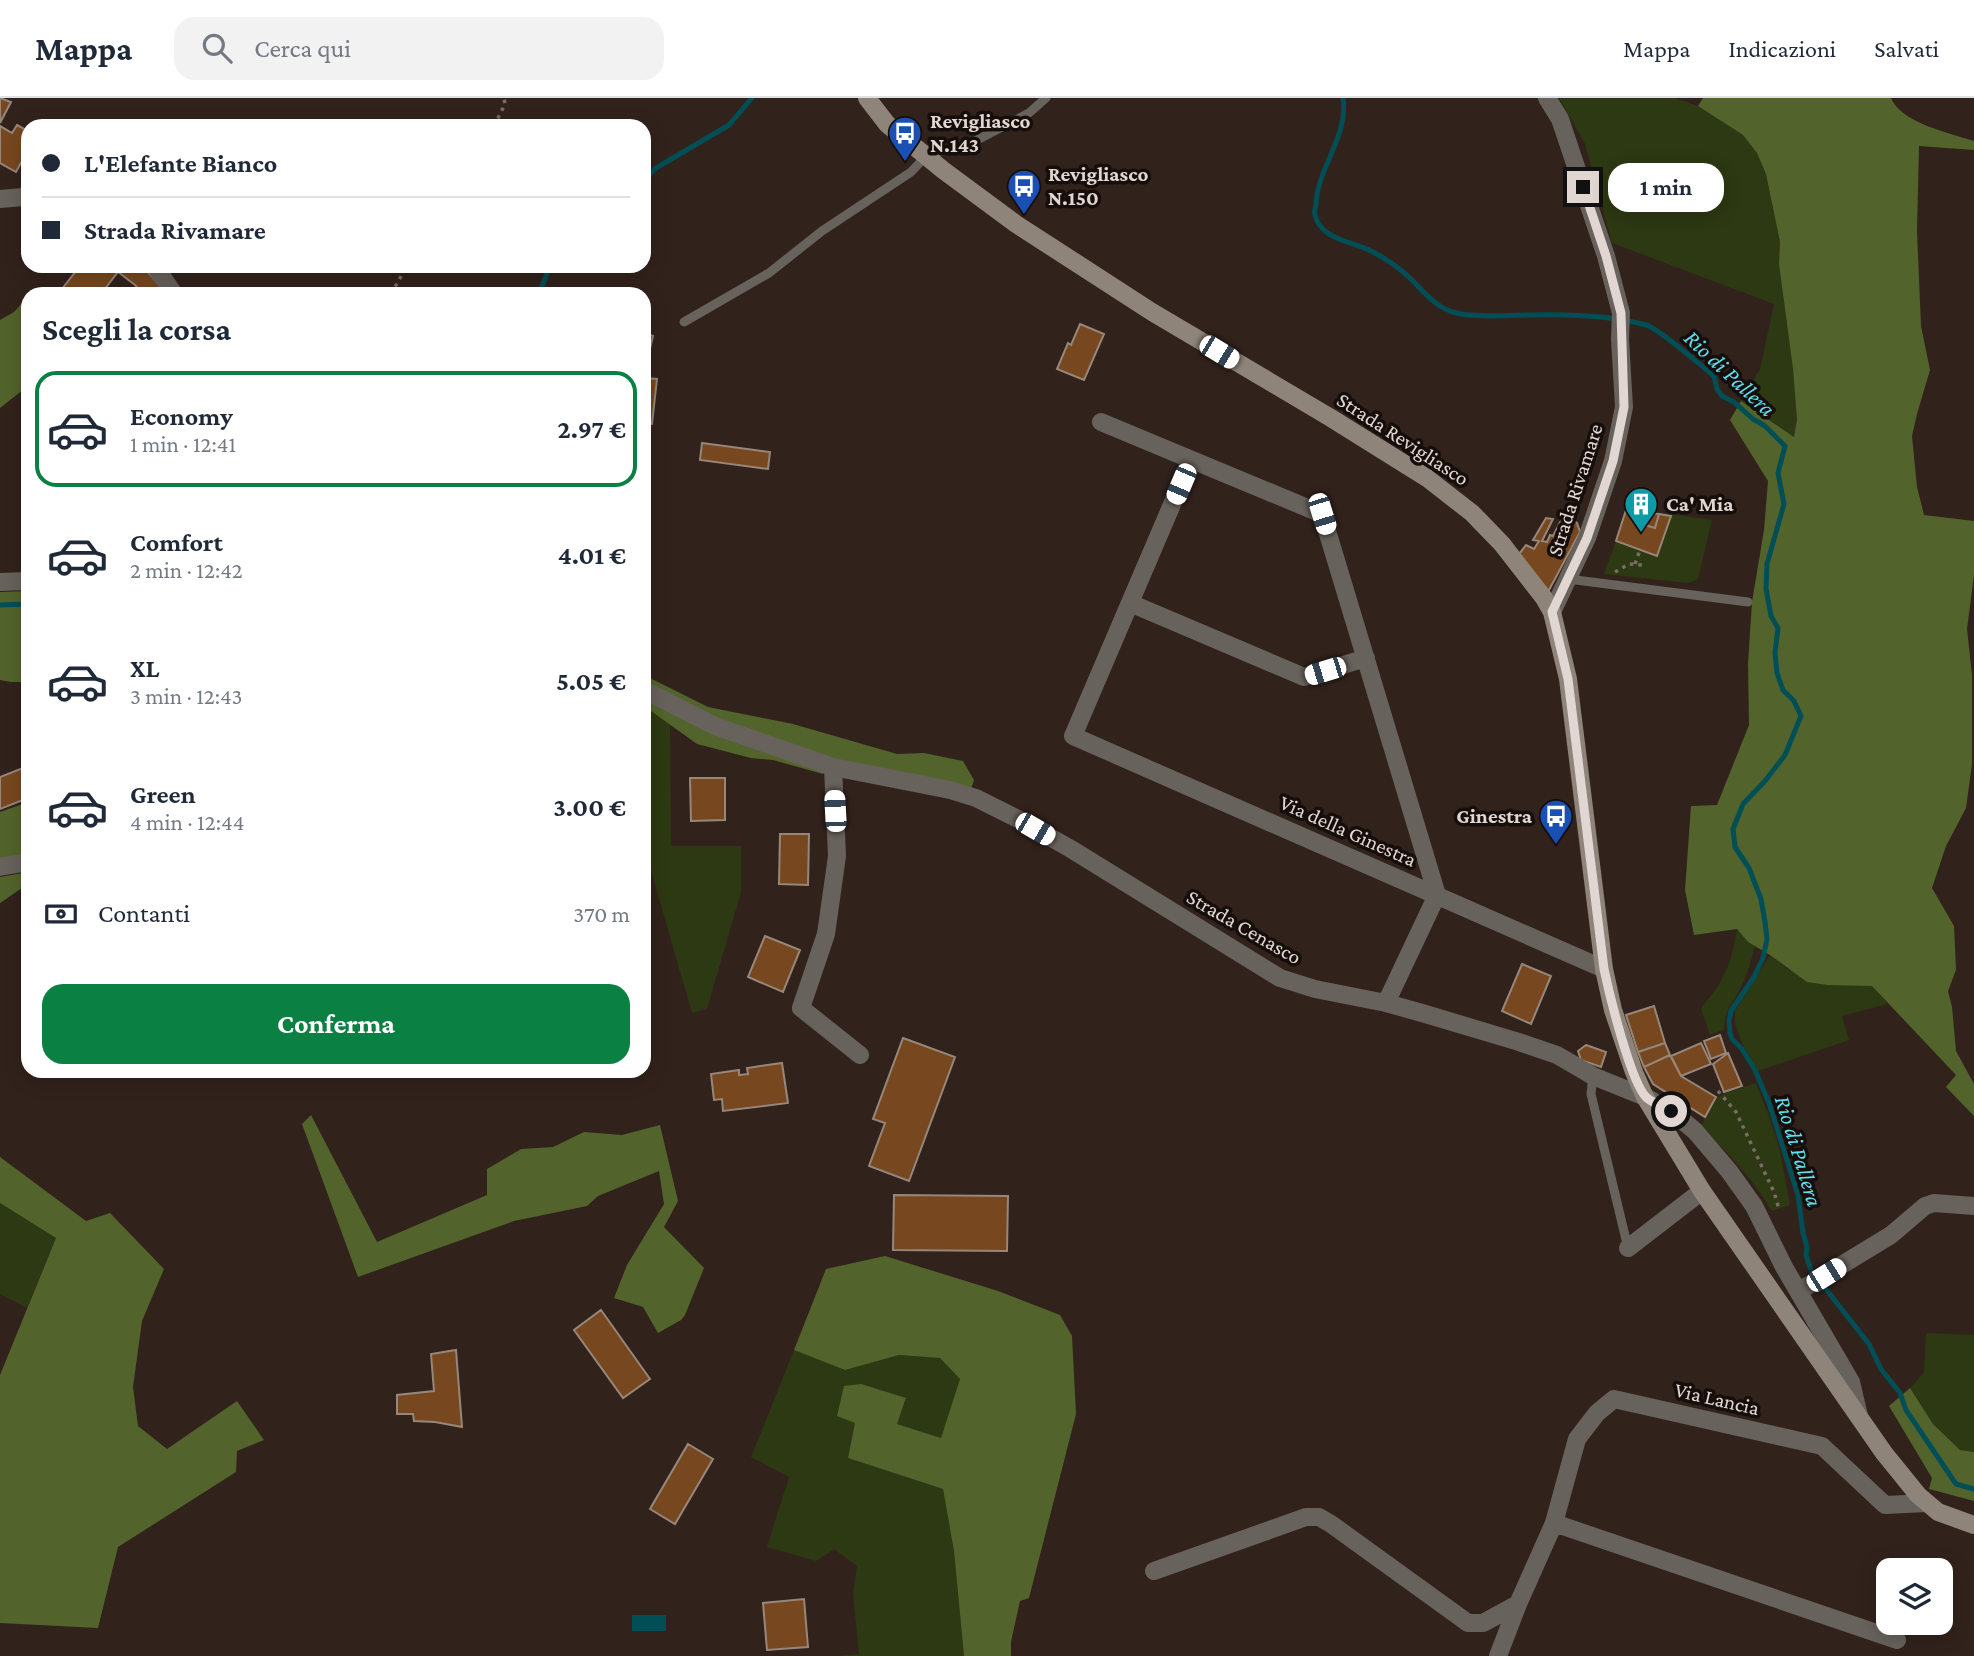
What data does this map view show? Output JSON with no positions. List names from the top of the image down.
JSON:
{
  "streets": {
    "street": [
      "Strada Revigliasco",
      "Strada Rivamare",
      "Via della Ginestra",
      "Strada Cenasco",
      "Via Lancia"
    ]
  },
  "crossings": [
    ["Strada Revigliasco", "Strada Rivamare"],
    ["Strada Revigliasco", "Via della Ginestra"],
    ["Strada Revigliasco", "Strada Cenasco"],
    ["Strada Revigliasco", "Via Lancia"]
  ],
  "water": ["Rio di Pallera"],
  "places": {
    "bus stop": ["Revigliasco N.143", "Revigliasco N.150", "Ginestra"],
    "building": ["Ca' Mia"]
  },
  "page": {
    "header": "Mappa",
    "search": "Cerca qui",
    "nav": ["Mappa", "Indicazioni", "Salvati"],
    "banner": ["L'Elefante Bianco", "Strada Rivamare"],
    "bubble": "1 min",
    "heading": "Scegli la corsa",
    "list": [
      {
        "name": "Economy",
        "note": "1 min · 12:41",
        "value": "2.97 €"
      },
      {
        "name": "Comfort",
        "note": "2 min · 12:42",
        "value": "4.01 €"
      },
      {
        "name": "XL",
        "note": "3 min · 12:43",
        "value": "5.05 €"
      },
      {
        "name": "Green",
        "note": "4 min · 12:44",
        "value": "3.00 €"
      }
    ],
    "pay": ["Contanti", "370 m"],
    "buttons": "Conferma"
  }
}
